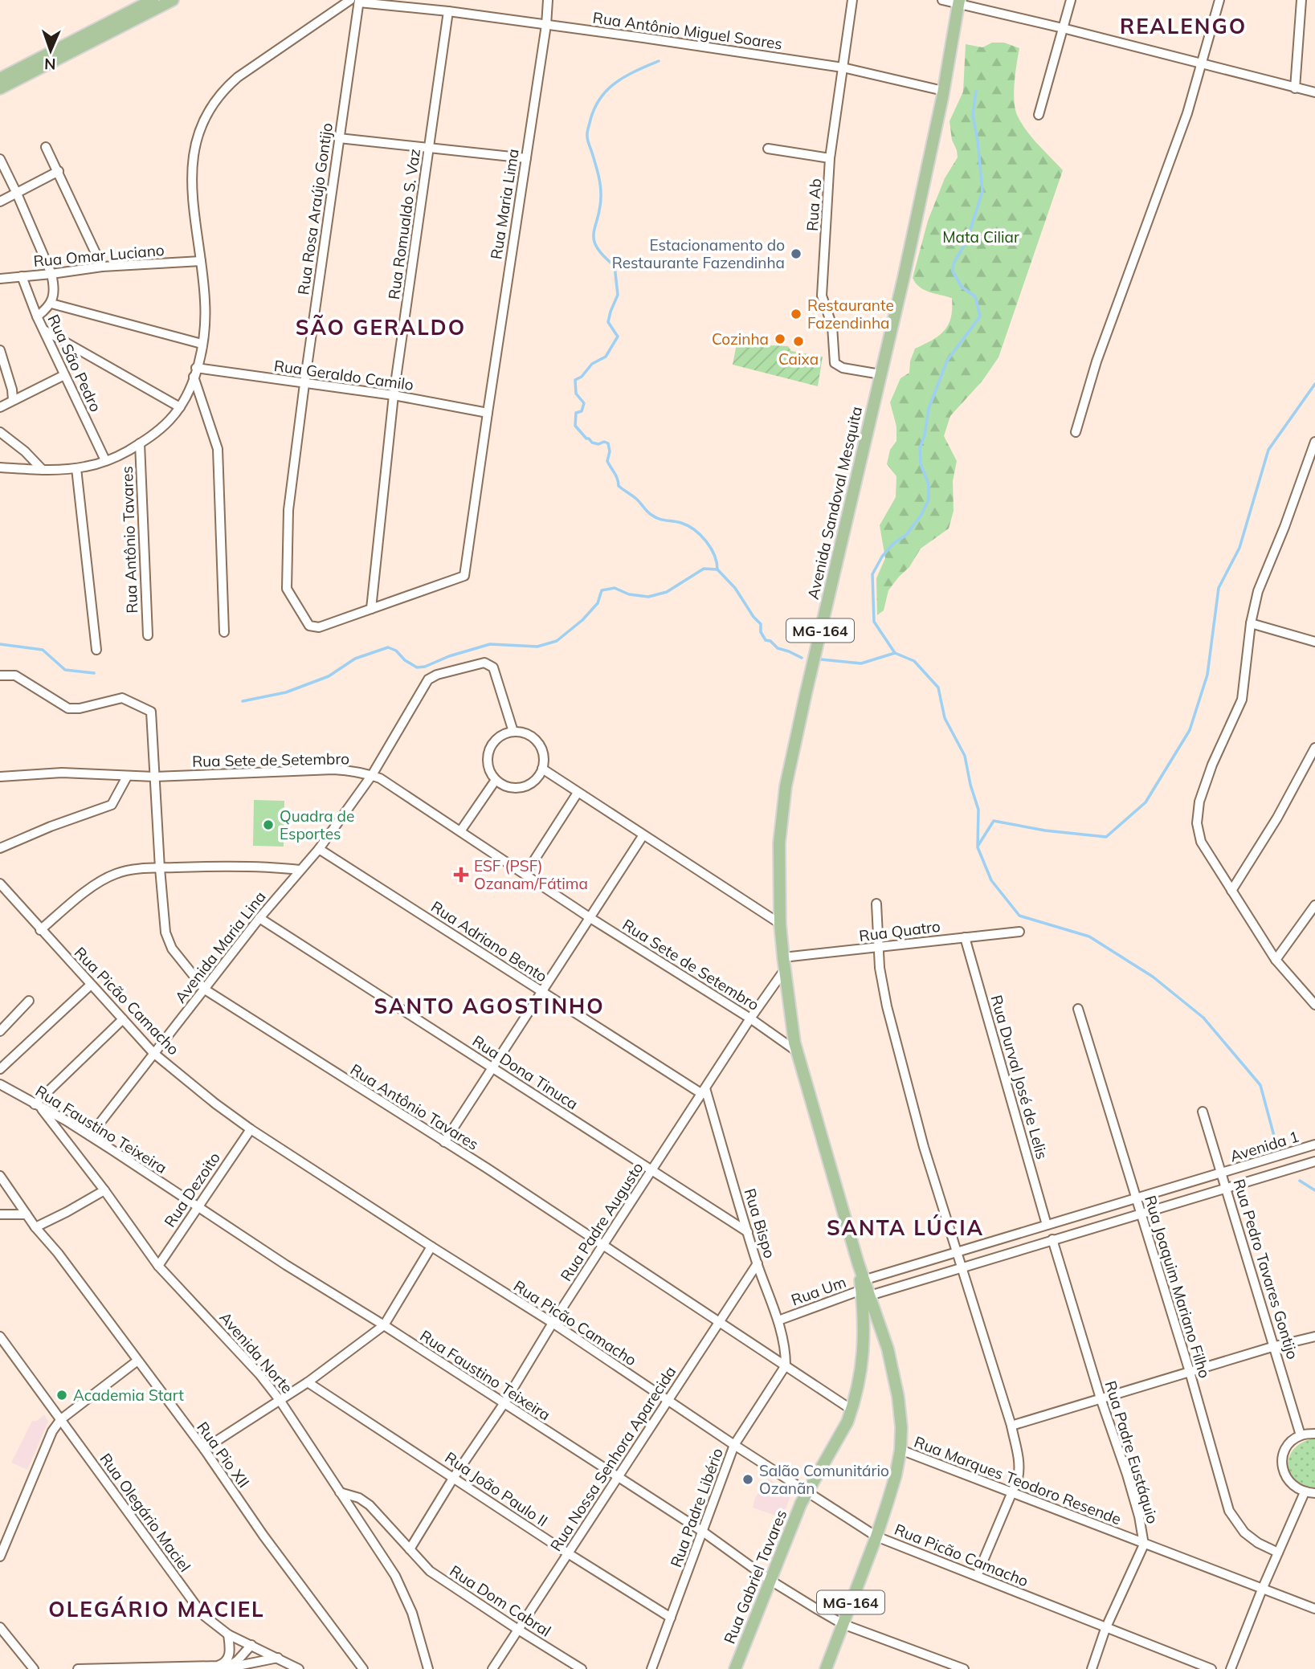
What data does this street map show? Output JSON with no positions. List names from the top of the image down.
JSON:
{
  "streets": {
    "main road": ["Avenida Sandoval Mesquita", "MG-164", "Rua Gabriel Tavares"],
    "street": [
      "Rua Antônio Miguel Soares",
      "Rua Maria Lima",
      "Rua Ab",
      "Rua Rosa Araújo Gontijo",
      "Rua Romualdo S. Vaz",
      "Rua Omar Luciano",
      "Rua São Pedro",
      "Rua Geraldo Camilo",
      "Rua Antônio Tavares",
      "Rua Sete de Setembro",
      "Rua Quatro",
      "Rua Adriano Bento",
      "Avenida Maria Lina",
      "Rua Picão Camacho",
      "Rua Dona Tinuca",
      "Rua Durval José de Lelis",
      "Rua Faustino Teixeira",
      "Avenida 1",
      "Rua Dezoito",
      "Rua Padre Augusto",
      "Rua Bispo",
      "Rua Pedro Tavares Gontijo",
      "Rua Joaquim Mariano Filho",
      "Rua Um",
      "Avenida Norte",
      "Rua Padre Eustáquio",
      "Rua Pio XII",
      "Rua Nossa Senhora Aparecida",
      "Rua Marques Teodoro Resende",
      "Rua João Paulo II",
      "Rua Padre Libério",
      "Rua Olegário Maciel",
      "Rua Dom Cabral"
    ]
  },
  "crossings": [
    ["Rua Antônio Miguel Soares", "Rua Maria Lima"],
    ["Rua Antônio Miguel Soares", "Rua Ab"],
    ["Rua Antônio Miguel Soares", "Rua Rosa Araújo Gontijo"],
    ["Rua Antônio Miguel Soares", "Rua Romualdo S. Vaz"],
    ["Rua Antônio Miguel Soares", "Avenida Sandoval Mesquita"],
    ["Rua Maria Lima", "Rua Rosa Araújo Gontijo"],
    ["Rua Maria Lima", "Rua Romualdo S. Vaz"],
    ["Rua Maria Lima", "Rua Geraldo Camilo"],
    ["Rua Ab", "Avenida Sandoval Mesquita"],
    ["Rua Rosa Araújo Gontijo", "Rua Romualdo S. Vaz"],
    ["Rua Rosa Araújo Gontijo", "Rua Geraldo Camilo"],
    ["Rua Romualdo S. Vaz", "Rua Geraldo Camilo"],
    ["Rua Omar Luciano", "Rua São Pedro"],
    ["Avenida Sandoval Mesquita", "MG-164"],
    ["Avenida Sandoval Mesquita", "Rua Sete de Setembro"],
    ["Avenida Sandoval Mesquita", "Rua Quatro"],
    ["Avenida Sandoval Mesquita", "Rua Picão Camacho"],
    ["Avenida Sandoval Mesquita", "Avenida 1"],
    ["Avenida Sandoval Mesquita", "Rua Padre Augusto"],
    ["Avenida Sandoval Mesquita", "Rua Um"],
    ["Avenida Sandoval Mesquita", "Rua Marques Teodoro Resende"],
    ["Avenida Sandoval Mesquita", "Rua Gabriel Tavares"],
    ["Rua Antônio Tavares", "Rua Sete de Setembro"],
    ["Rua Antônio Tavares", "Avenida Maria Lina"],
    ["Rua Antônio Tavares", "Rua Padre Augusto"],
    ["Rua Antônio Tavares", "Rua Bispo"],
    ["Rua Antônio Tavares", "Rua Nossa Senhora Aparecida"],
    ["Rua Antônio Tavares", "Rua Padre Libério"],
    ["Rua Antônio Tavares", "Rua Gabriel Tavares"],
    ["MG-164", "Rua Picão Camacho"],
    ["MG-164", "Rua Faustino Teixeira"],
    ["Rua Sete de Setembro", "Avenida Maria Lina"],
    ["Rua Sete de Setembro", "Rua Padre Augusto"],
    ["Rua Quatro", "Rua Durval José de Lelis"],
    ["Rua Quatro", "Rua Padre Augusto"],
    ["Rua Adriano Bento", "Avenida Maria Lina"],
    ["Rua Adriano Bento", "Rua Padre Augusto"],
    ["Rua Adriano Bento", "Rua Bispo"],
    ["Avenida Maria Lina", "Rua Picão Camacho"],
    ["Avenida Maria Lina", "Rua Dona Tinuca"],
    ["Avenida Maria Lina", "Rua Faustino Teixeira"],
    ["Rua Picão Camacho", "Rua Dezoito"],
    ["Rua Picão Camacho", "Rua Padre Augusto"],
    ["Rua Picão Camacho", "Rua Padre Eustáquio"],
    ["Rua Picão Camacho", "Rua Nossa Senhora Aparecida"],
    ["Rua Picão Camacho", "Rua Padre Libério"],
    ["Rua Picão Camacho", "Rua Gabriel Tavares"],
    ["Rua Dona Tinuca", "Rua Padre Augusto"],
    ["Rua Dona Tinuca", "Rua Bispo"],
    ["Rua Durval José de Lelis", "Avenida 1"],
    ["Rua Faustino Teixeira", "Rua Dezoito"],
    ["Rua Faustino Teixeira", "Rua Padre Augusto"],
    ["Rua Faustino Teixeira", "Avenida Norte"],
    ["Rua Faustino Teixeira", "Rua Nossa Senhora Aparecida"],
    ["Rua Faustino Teixeira", "Rua Padre Libério"],
    ["Rua Faustino Teixeira", "Rua Gabriel Tavares"],
    ["Avenida 1", "Rua Pedro Tavares Gontijo"],
    ["Avenida 1", "Rua Joaquim Mariano Filho"],
    ["Avenida 1", "Rua Um"],
    ["Avenida 1", "Rua Padre Eustáquio"],
    ["Avenida 1", "Rua Gabriel Tavares"],
    ["Rua Dezoito", "Avenida Norte"],
    ["Rua Padre Augusto", "Rua Bispo"],
    ["Rua Padre Augusto", "Rua João Paulo II"],
    ["Rua Padre Augusto", "Rua Dom Cabral"],
    ["Rua Bispo", "Rua Um"],
    ["Rua Bispo", "Rua Nossa Senhora Aparecida"],
    ["Rua Bispo", "Rua Padre Libério"],
    ["Rua Um", "Rua Gabriel Tavares"],
    ["Avenida Norte", "Rua Dom Cabral"],
    ["Rua Padre Eustáquio", "Rua Marques Teodoro Resende"],
    ["Rua Nossa Senhora Aparecida", "Rua João Paulo II"],
    ["Rua Nossa Senhora Aparecida", "Rua Dom Cabral"],
    ["Rua João Paulo II", "Rua Padre Libério"]
  ],
  "districts": [
    "REALENGO",
    "SÃO GERALDO",
    "SANTO AGOSTINHO",
    "SANTA LÚCIA",
    "OLEGÁRIO MACIEL"
  ],
  "parks": ["Mata Ciliar"],
  "places": {
    "other": [
      "Estacionamento do Restaurante Fazendinha",
      "Restaurante Fazendinha",
      "Cozinha",
      "Caixa",
      "Quadra de Esportes",
      "Academia Start",
      "Salão Comunitário Ozanãn"
    ],
    "health": ["ESF (PSF) Ozanam/Fátima"]
  },
  "north": "bottom"
}
